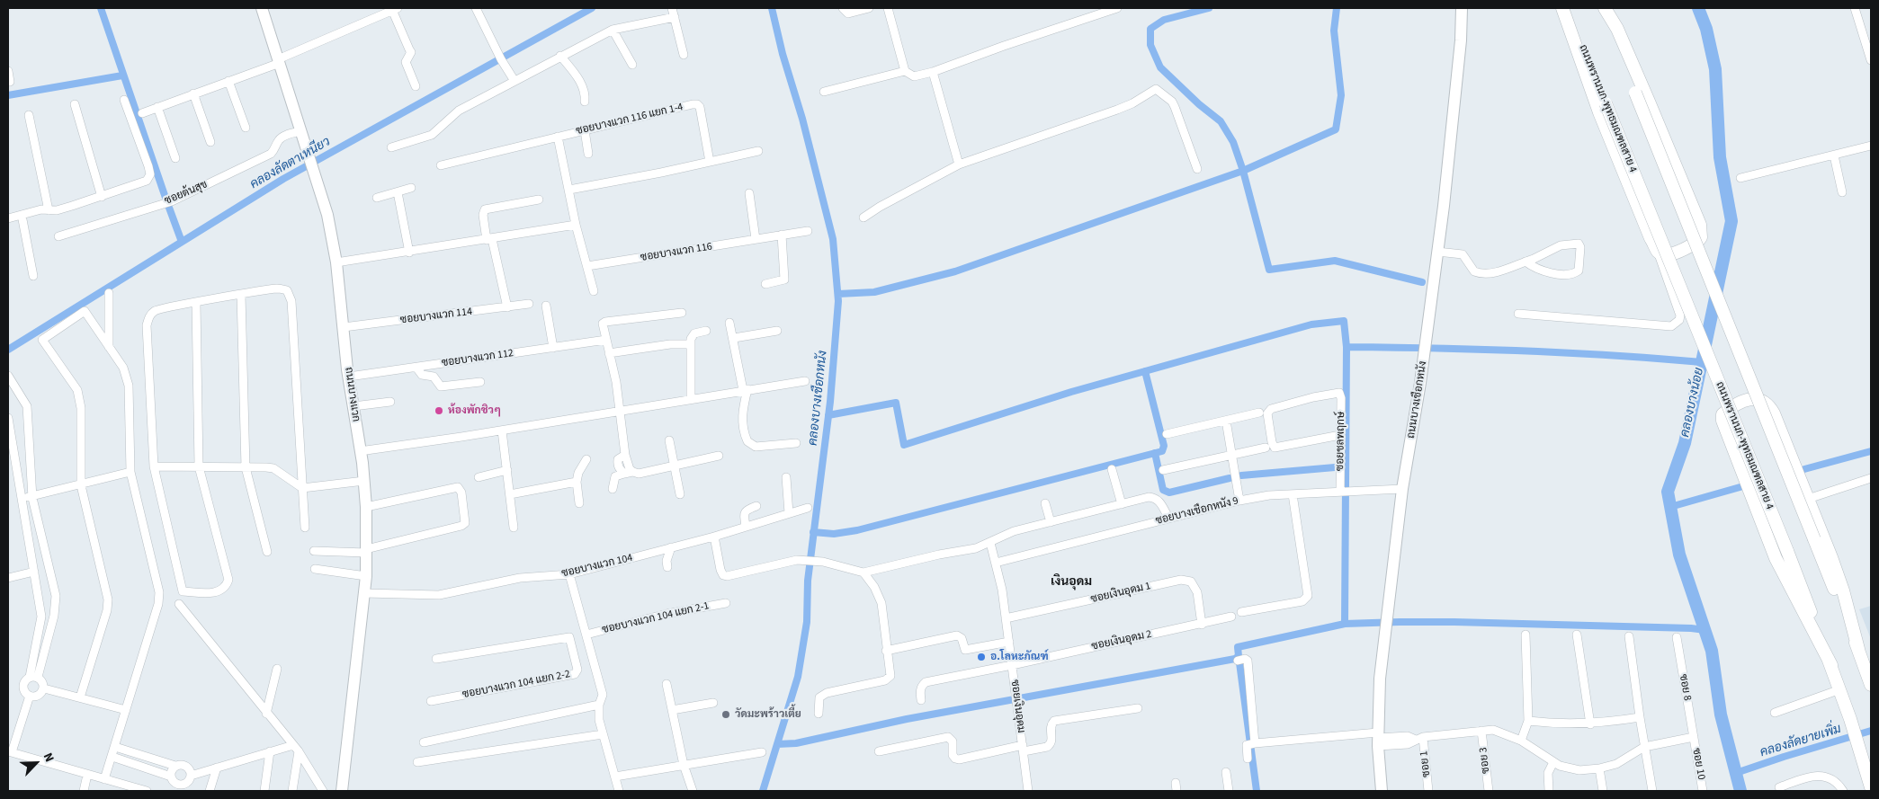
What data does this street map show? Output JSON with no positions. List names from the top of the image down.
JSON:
{
  "streets": {
    "main road": ["ถนนพรานนก-พุทธมณฑลสาย 4", "ถนนบางแวก", "ถนนบางเชือกหนัง"],
    "street": [
      "ซอยบางแวก 116 แยก 1-4",
      "ซอยต้นสุข",
      "ซอยบางแวก 116",
      "ซอยบางแวก 114",
      "ซอยบางแวก 112",
      "ซอยชลพฤกษ์",
      "ซอยบางเชือกหนัง 9",
      "ซอยบางแวก 104",
      "ซอยเงินอุดม 1",
      "ซอยบางแวก 104 แยก 2-1",
      "ซอยเงินอุดม 2",
      "ซอยบางแวก 104 แยก 2-2",
      "ซอย 8",
      "ซอยเงินอุดม",
      "ซอย 3",
      "ซอย 1",
      "ซอย 10"
    ]
  },
  "crossings": [
    ["ซอยต้นสุข", "ถนนบางแวก"],
    ["ซอยบางแวก 114", "ถนนบางแวก"],
    ["ซอยบางแวก 112", "ถนนบางแวก"],
    ["ถนนบางแวก", "ซอยบางแวก 104"],
    ["ถนนบางเชือกหนัง", "ซอยบางเชือกหนัง 9"],
    ["ซอยชลพฤกษ์", "ซอยบางเชือกหนัง 9"],
    ["ซอยบางเชือกหนัง 9", "ซอยเงินอุดม"],
    ["ซอยเงินอุดม 1", "ซอยเงินอุดม 2"],
    ["ซอยเงินอุดม 1", "ซอยเงินอุดม"],
    ["ซอยเงินอุดม 2", "ซอยเงินอุดม"],
    ["ซอย 8", "ซอย 10"]
  ],
  "districts": ["เงินอุดม"],
  "water": [
    "คลองลัดตาเหนียว",
    "คลองบางเชือกหนัง",
    "คลองบางน้อย",
    "คลองลัดยายเพิ่ม"
  ],
  "places": ["ห้องพักชิวๆ", "อ.โลหะภัณฑ์", "วัดมะพร้าวเตี้ย"],
  "north": "top right"
}
